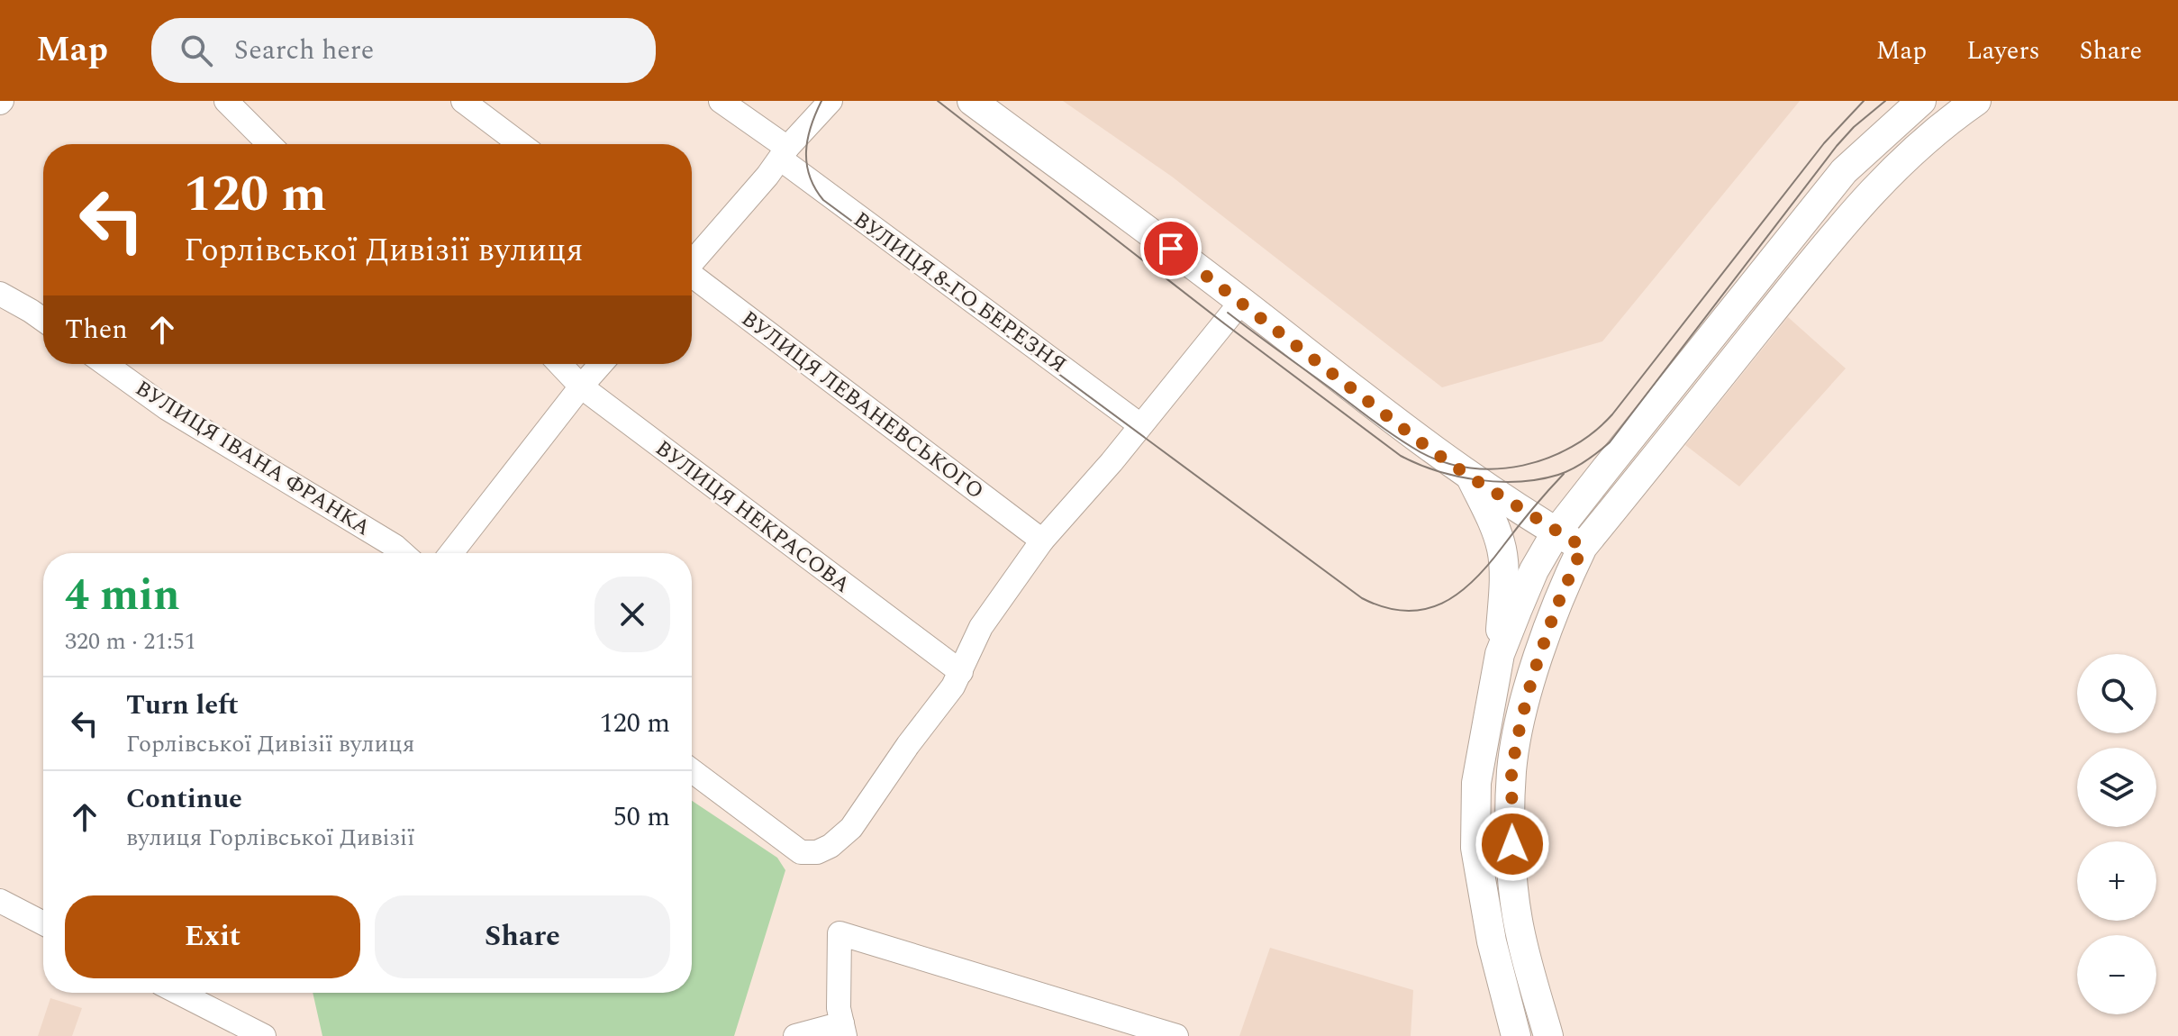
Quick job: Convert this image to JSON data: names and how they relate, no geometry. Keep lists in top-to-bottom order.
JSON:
{
  "streets": {
    "street": [
      "ВУЛИЦЯ 8-ГО БЕРЕЗНЯ",
      "ВУЛИЦЯ ЛЕВАНЕВСЬКОГО",
      "ВУЛИЦЯ ІВАНА ФРАНКА",
      "ВУЛИЦЯ НЕКРАСОВА"
    ]
  },
  "page": {
    "header": "Map",
    "search": "Search here",
    "nav": ["Map", "Layers", "Share"],
    "turn": ["120 m", "Горлівської Дивізії вулиця"],
    "then": "Then",
    "heading": ["4 min", "320 m · 21:51"],
    "map_buttons": ["+", "−"],
    "list": [
      {
        "name": "Turn left",
        "note": "Горлівської Дивізії вулиця",
        "value": "120 m"
      },
      {
        "name": "Continue",
        "note": "вулиця Горлівської Дивізії",
        "value": "50 m"
      }
    ],
    "buttons": ["Exit", "Share"]
  }
}
